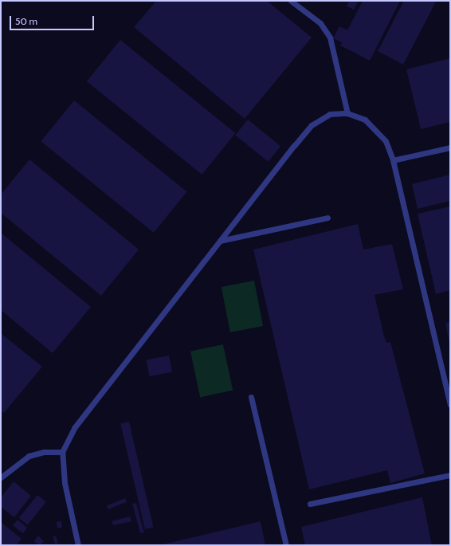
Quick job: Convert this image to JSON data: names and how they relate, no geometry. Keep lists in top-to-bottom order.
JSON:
{
  "scale_bar": "50 m"
}
